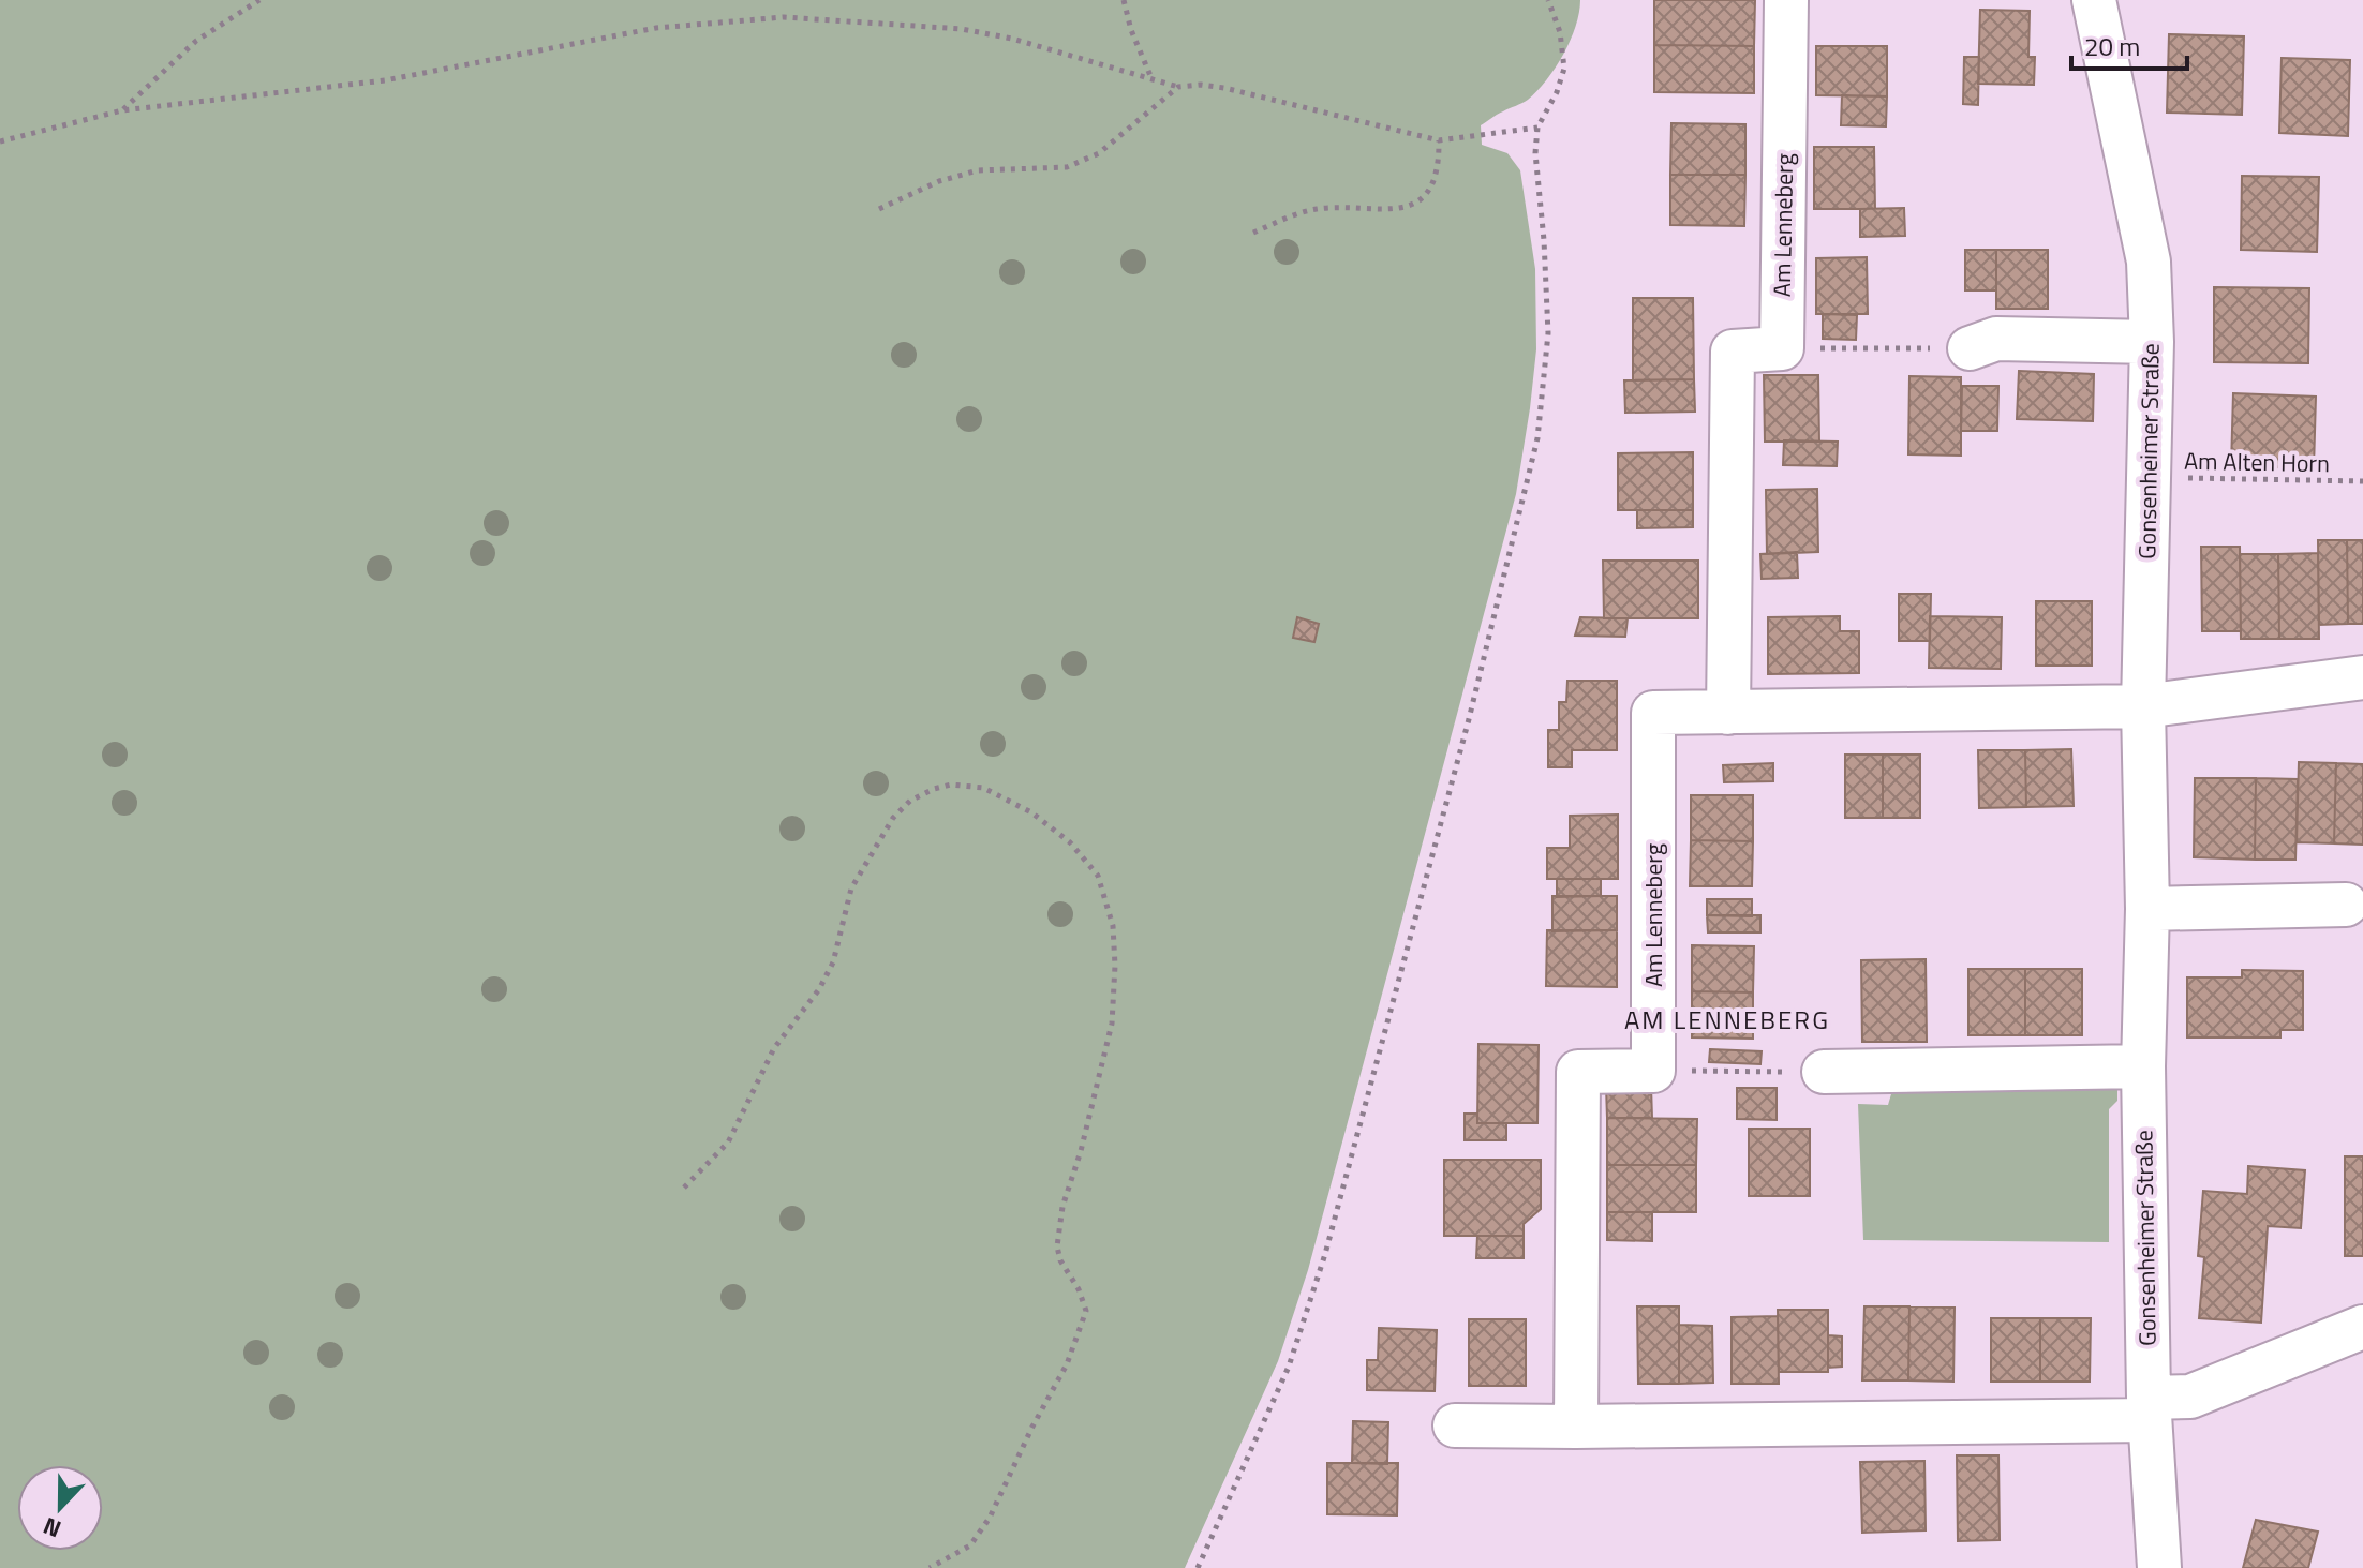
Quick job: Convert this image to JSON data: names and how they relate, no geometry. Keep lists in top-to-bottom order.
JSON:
{
  "streets": {
    "street": ["Am Lenneberg", "Gonsenheimer Straße"],
    "path": ["Am Alten Horn"]
  },
  "crossings": [
    ["Am Lenneberg", "Gonsenheimer Straße"],
    ["Gonsenheimer Straße", "Am Alten Horn"]
  ],
  "districts": ["AM LENNEBERG"],
  "scale_bar": "20 m",
  "north": "bottom"
}
